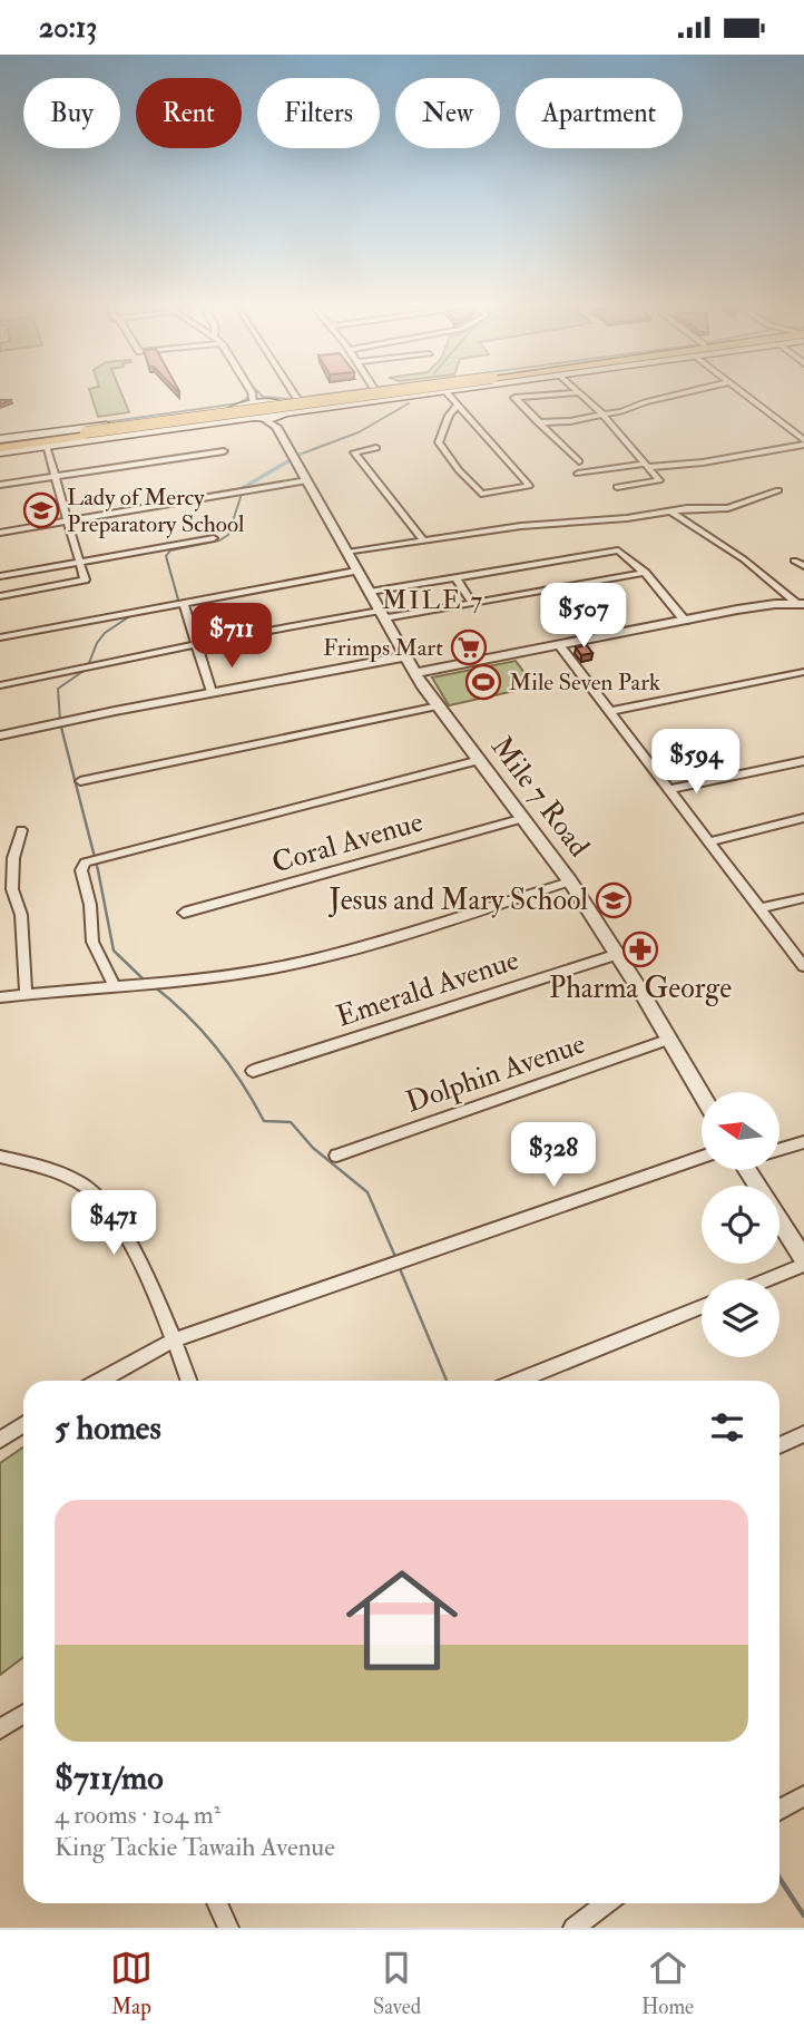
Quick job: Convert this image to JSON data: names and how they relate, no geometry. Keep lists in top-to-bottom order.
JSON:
{
  "streets": {
    "street": [
      "Mile 7 Road",
      "Coral Avenue",
      "Emerald Avenue",
      "Dolphin Avenue"
    ]
  },
  "crossings": [
    ["Mile 7 Road", "Coral Avenue"],
    ["Mile 7 Road", "Emerald Avenue"],
    ["Mile 7 Road", "Dolphin Avenue"]
  ],
  "districts": ["MILE 7"],
  "places": {
    "school or university": ["Lady of Mercy Preparatory School", "Jesus and Mary School"],
    "supermarket": ["Frimps Mart"],
    "sports": ["Mile Seven Park"],
    "pharmacy": ["Pharma George"]
  },
  "north": "left",
  "page": {
    "status": "20:13",
    "chip": [
      "Buy",
      "Rent",
      "Filters",
      "New",
      "Apartment"
    ],
    "price": [
      "$507",
      "$711",
      "$594",
      "$328",
      "$471"
    ],
    "heading": "5 homes",
    "list": [
      {
        "name": "$711/mo",
        "note": "4 rooms · 104 m² · King Tackie Tawaih Avenue"
      }
    ],
    "tabs": ["Map", "Saved", "Home"]
  }
}
